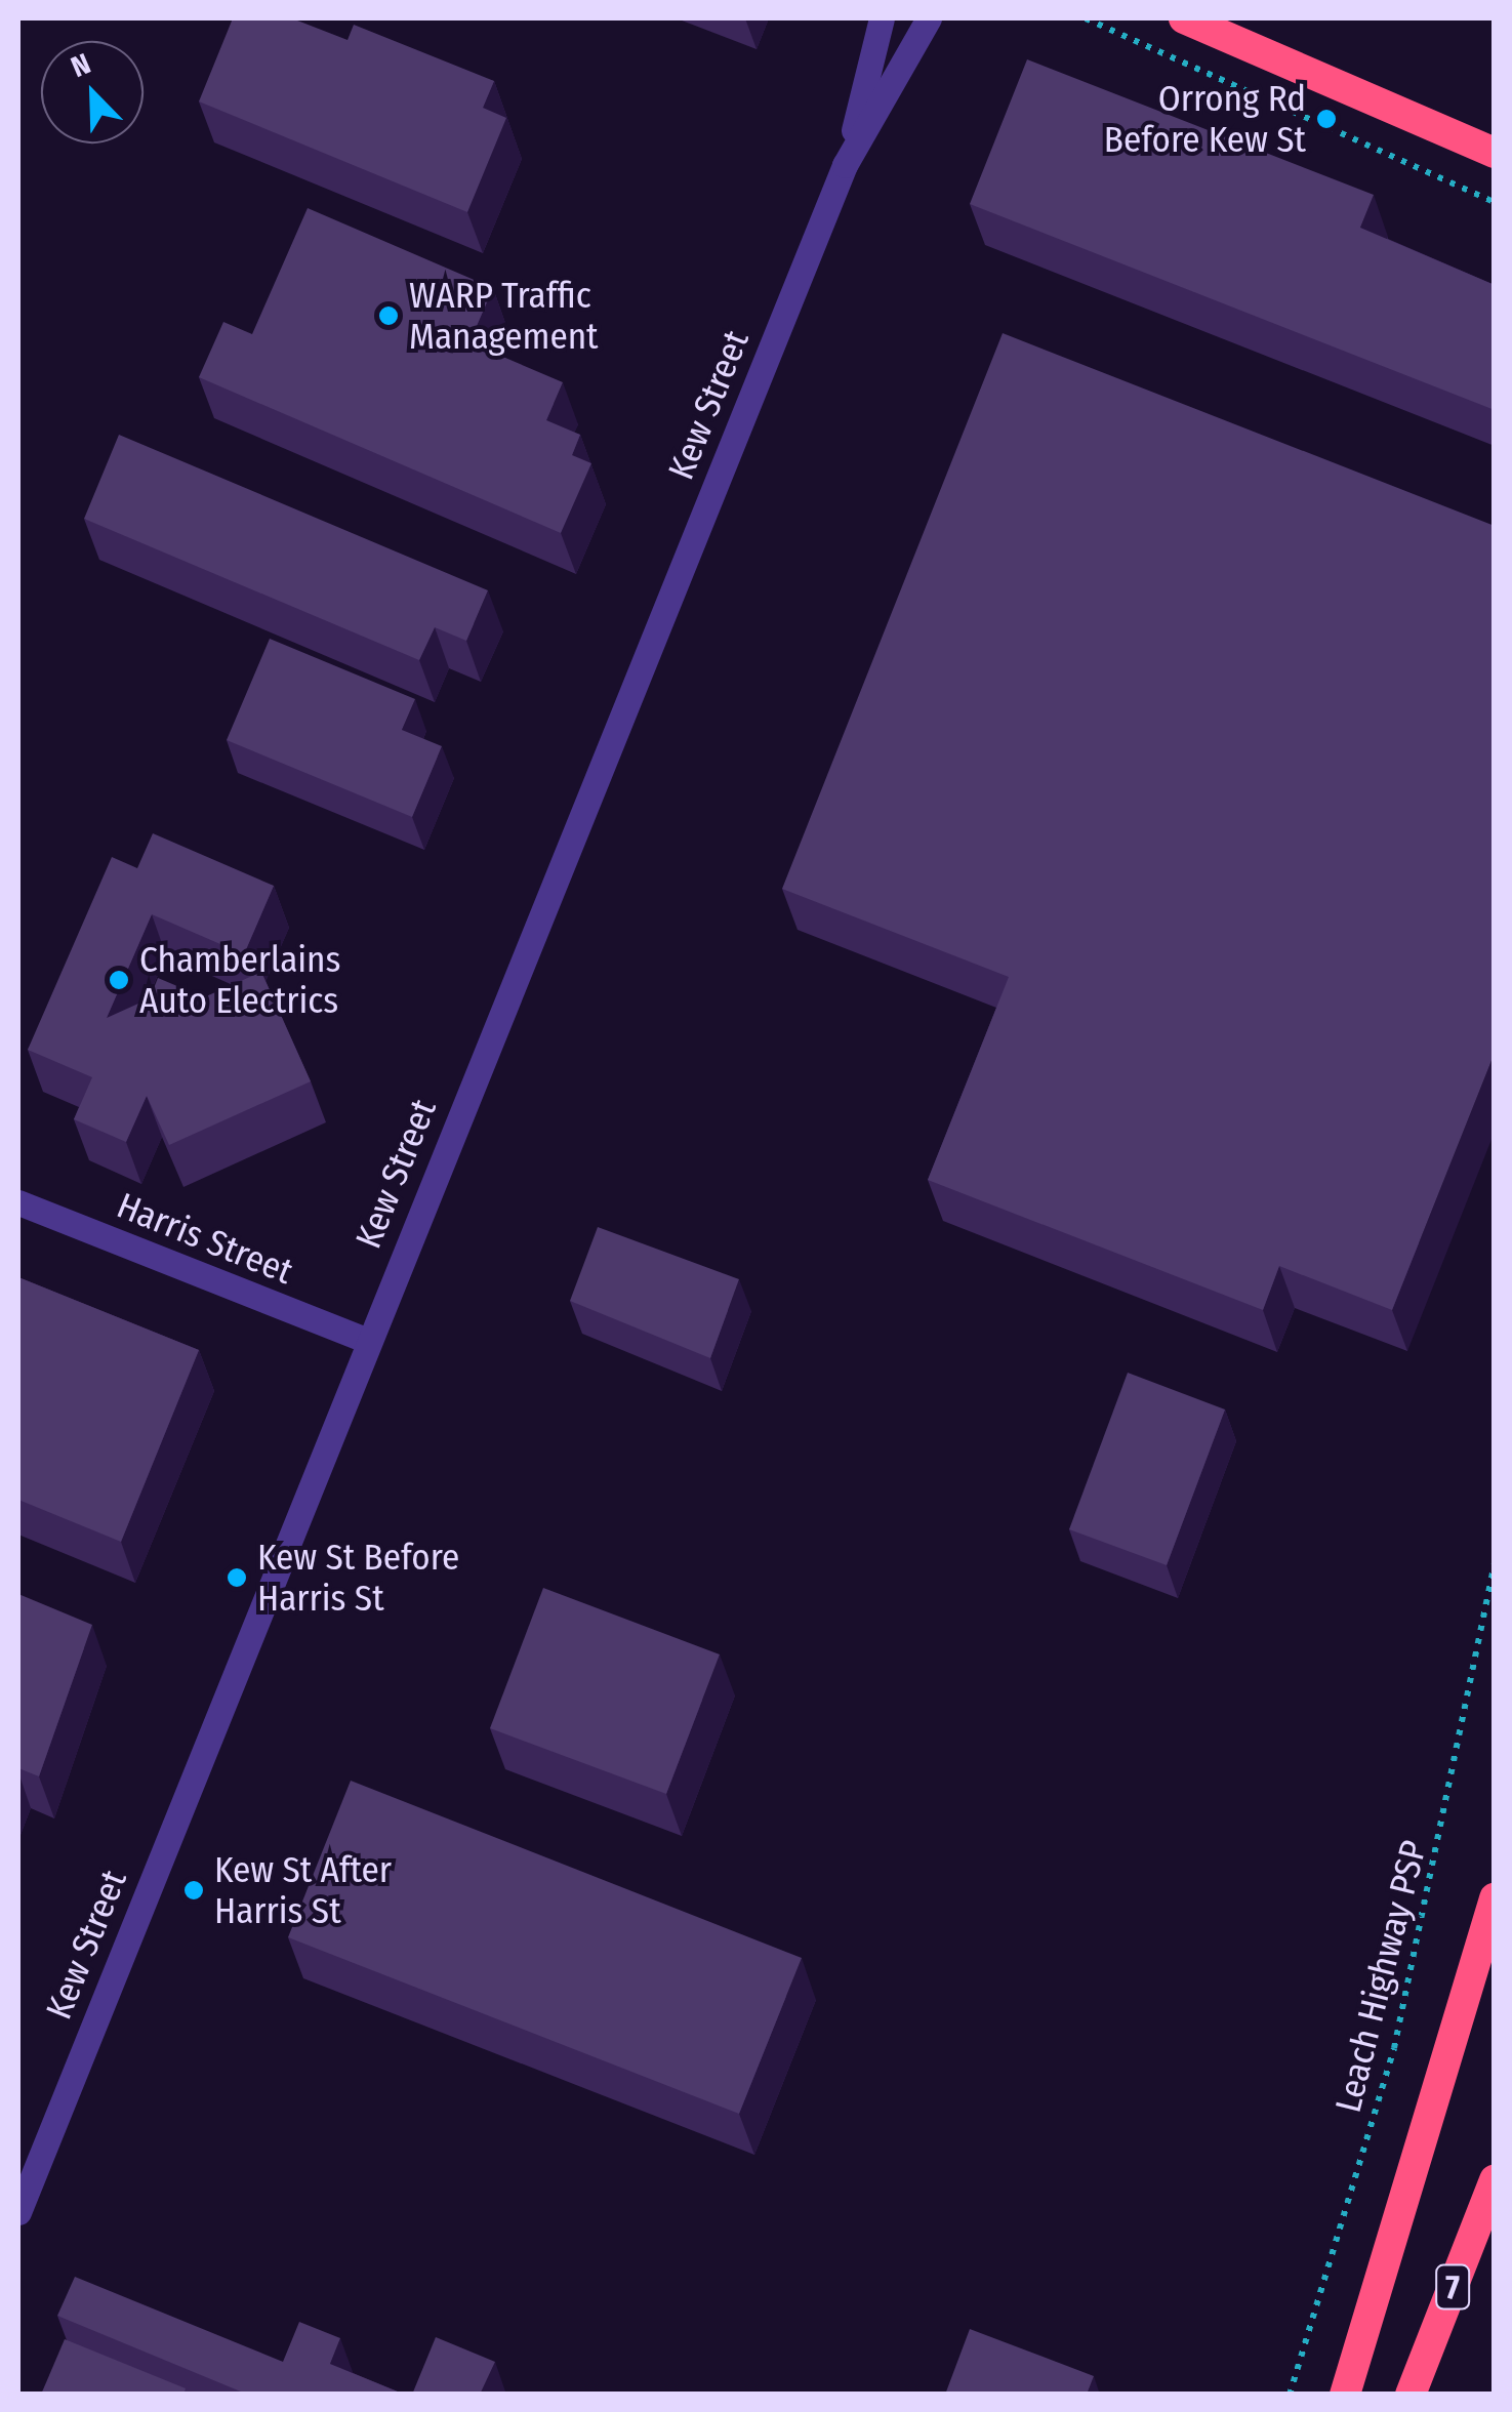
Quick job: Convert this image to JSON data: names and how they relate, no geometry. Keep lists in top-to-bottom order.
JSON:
{
  "streets": {
    "highway": ["7"],
    "street": ["Kew Street", "Harris Street"],
    "path": ["Leach Highway PSP"]
  },
  "crossings": [
    ["Kew Street", "Harris Street"]
  ],
  "places": [
    "Orrong Rd Before Kew St",
    "WARP Traffic Management",
    "Chamberlains Auto Electrics",
    "Kew St Before Harris St",
    "Kew St After Harris St"
  ],
  "north": "top left"
}
